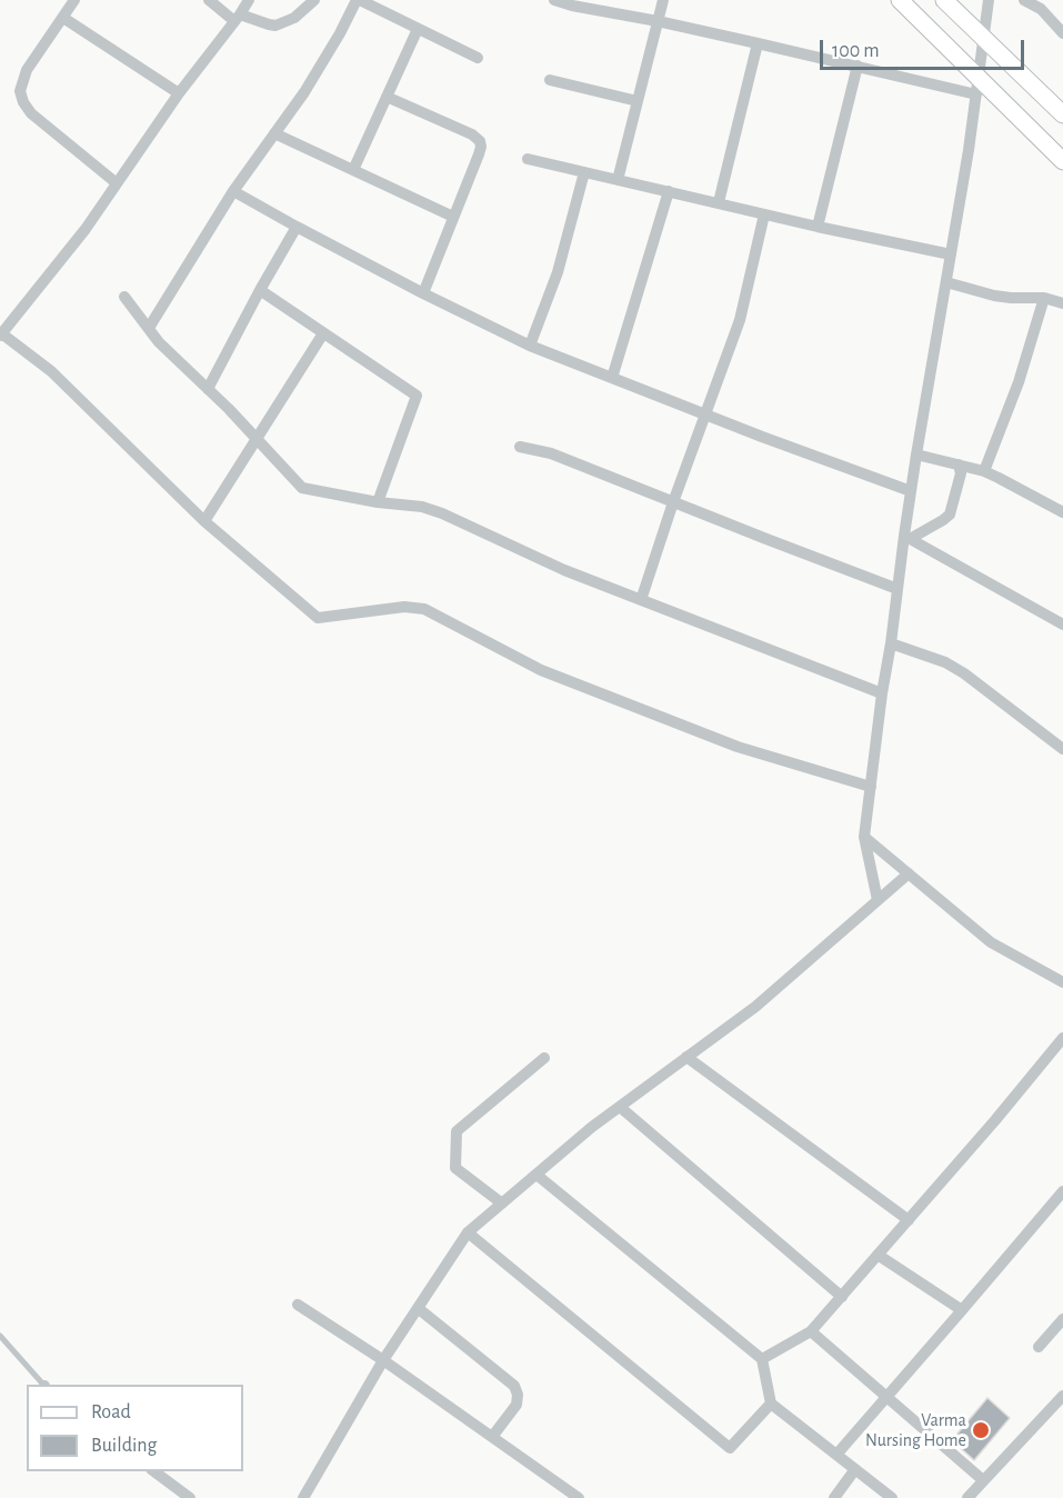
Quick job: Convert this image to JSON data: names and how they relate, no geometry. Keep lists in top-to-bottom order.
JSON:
{
  "places": ["Varma Nursing Home"],
  "legend": ["Road", "Building"],
  "scale_bar": "100 m"
}
